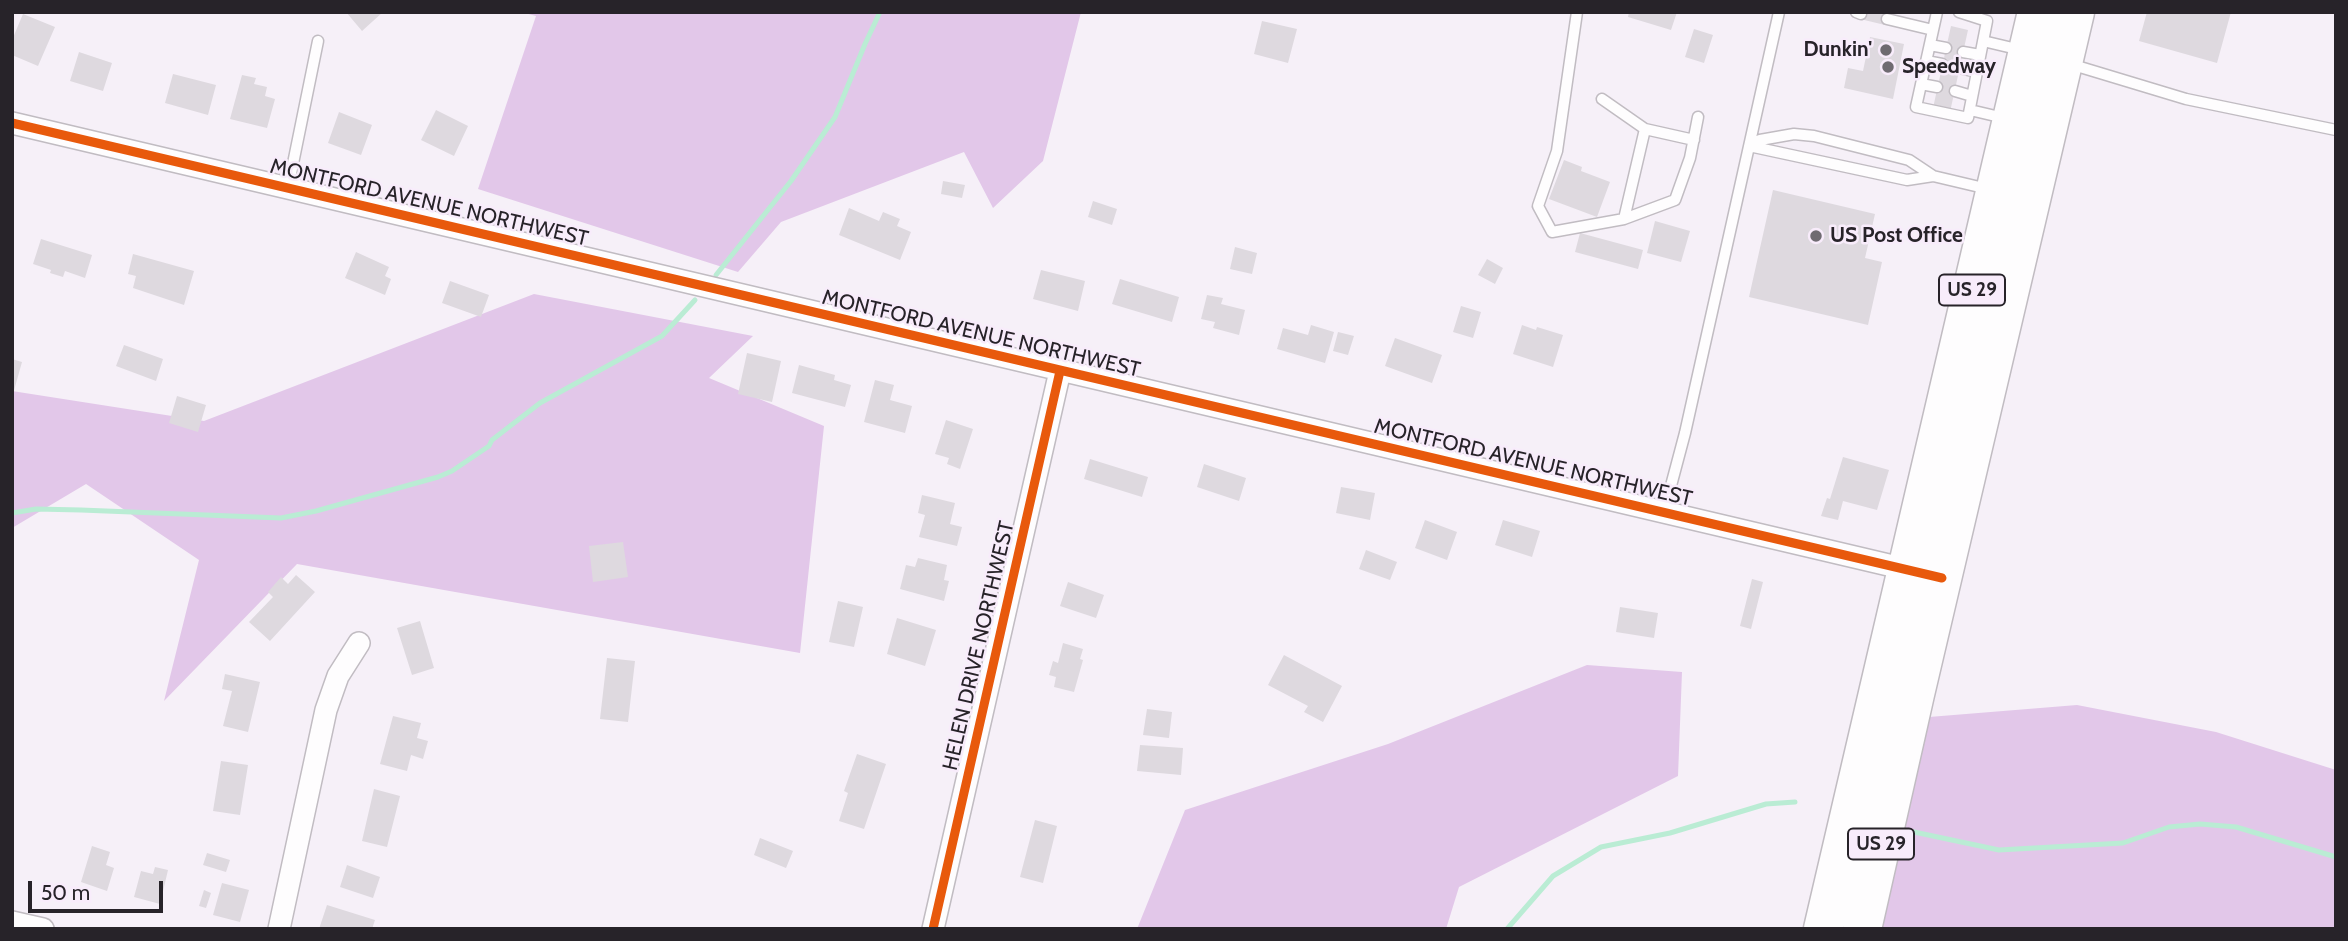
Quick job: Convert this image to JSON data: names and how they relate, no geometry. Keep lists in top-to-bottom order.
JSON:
{
  "streets": {
    "highway": ["US 29"],
    "street": ["MONTFORD AVENUE NORTHWEST", "HELEN DRIVE NORTHWEST"]
  },
  "crossings": [
    ["MONTFORD AVENUE NORTHWEST", "US 29"],
    ["MONTFORD AVENUE NORTHWEST", "HELEN DRIVE NORTHWEST"]
  ],
  "places": ["Dunkin'", "Speedway", "US Post Office"],
  "scale_bar": "50 m"
}
